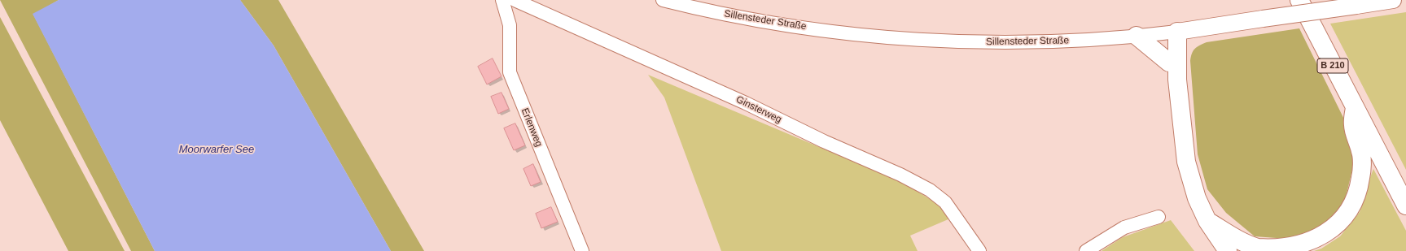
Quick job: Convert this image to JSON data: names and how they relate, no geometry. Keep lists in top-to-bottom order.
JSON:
{
  "streets": {
    "highway": ["B 210"],
    "main road": ["Sillensteder Straße"],
    "street": ["Ginsterweg", "Erlenweg"]
  },
  "water": ["Moorwarfer See"]
}
